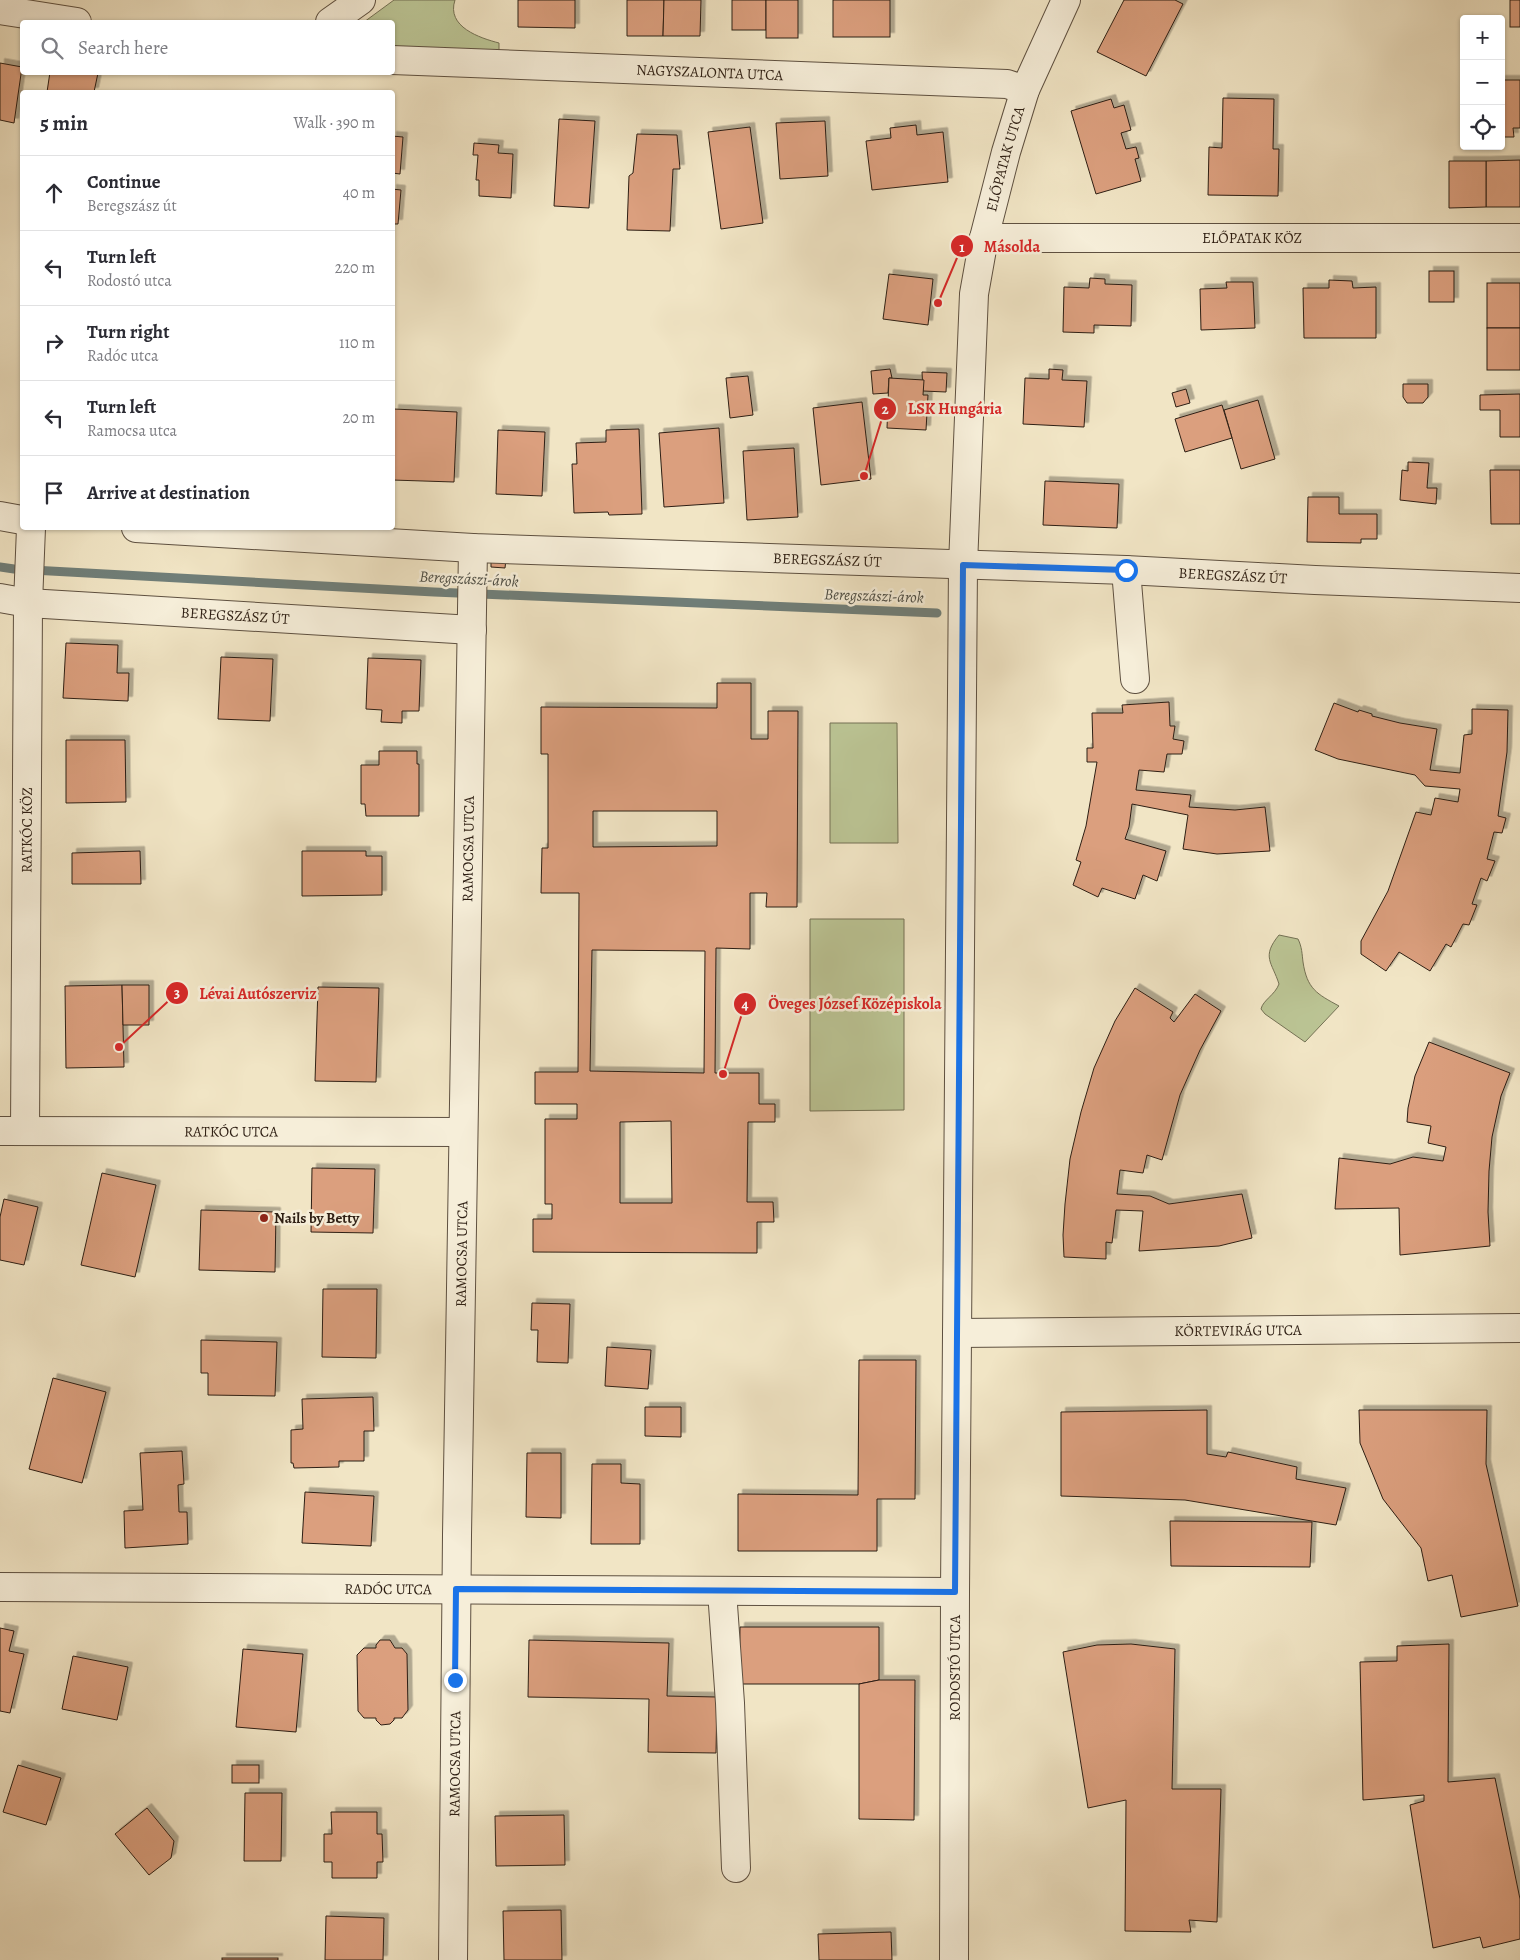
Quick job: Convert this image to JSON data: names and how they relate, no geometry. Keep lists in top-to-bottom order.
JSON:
{
  "streets": {
    "street": [
      "NAGYSZALONTA UTCA",
      "ELŐPATAK UTCA",
      "ELŐPATAK KÖZ",
      "BEREGSZÁSZ ÚT",
      "RATKÓC KÖZ",
      "RAMOCSA UTCA",
      "RATKÓC UTCA",
      "KÖRTEVIRÁG UTCA",
      "RADÓC UTCA",
      "RODOSTÓ UTCA"
    ]
  },
  "crossings": [
    ["NAGYSZALONTA UTCA", "ELŐPATAK UTCA"],
    ["ELŐPATAK UTCA", "ELŐPATAK KÖZ"],
    ["ELŐPATAK UTCA", "BEREGSZÁSZ ÚT"],
    ["ELŐPATAK UTCA", "RODOSTÓ UTCA"],
    ["BEREGSZÁSZ ÚT", "RATKÓC KÖZ"],
    ["BEREGSZÁSZ ÚT", "RAMOCSA UTCA"],
    ["BEREGSZÁSZ ÚT", "RODOSTÓ UTCA"],
    ["RATKÓC KÖZ", "RATKÓC UTCA"],
    ["RAMOCSA UTCA", "RATKÓC UTCA"],
    ["RAMOCSA UTCA", "RADÓC UTCA"],
    ["KÖRTEVIRÁG UTCA", "RODOSTÓ UTCA"],
    ["RADÓC UTCA", "RODOSTÓ UTCA"]
  ],
  "water": ["Beregszászi-árok"],
  "places": [
    "Másolda",
    "LSK Hungária",
    "Lévai Autószerviz",
    "Öveges József Középiskola",
    "Nails by Betty"
  ],
  "page": {
    "map_buttons": ["+", "−"],
    "search": "Search here",
    "heading": ["5 min", "Walk · 390 m"],
    "list": [
      ["Continue", "Beregszász út", "40 m"],
      ["Turn left", "Rodostó utca", "220 m"],
      ["Turn right", "Radóc utca", "110 m"],
      ["Turn left", "Ramocsa utca", "20 m"],
      "Arrive at destination"
    ]
  }
}
